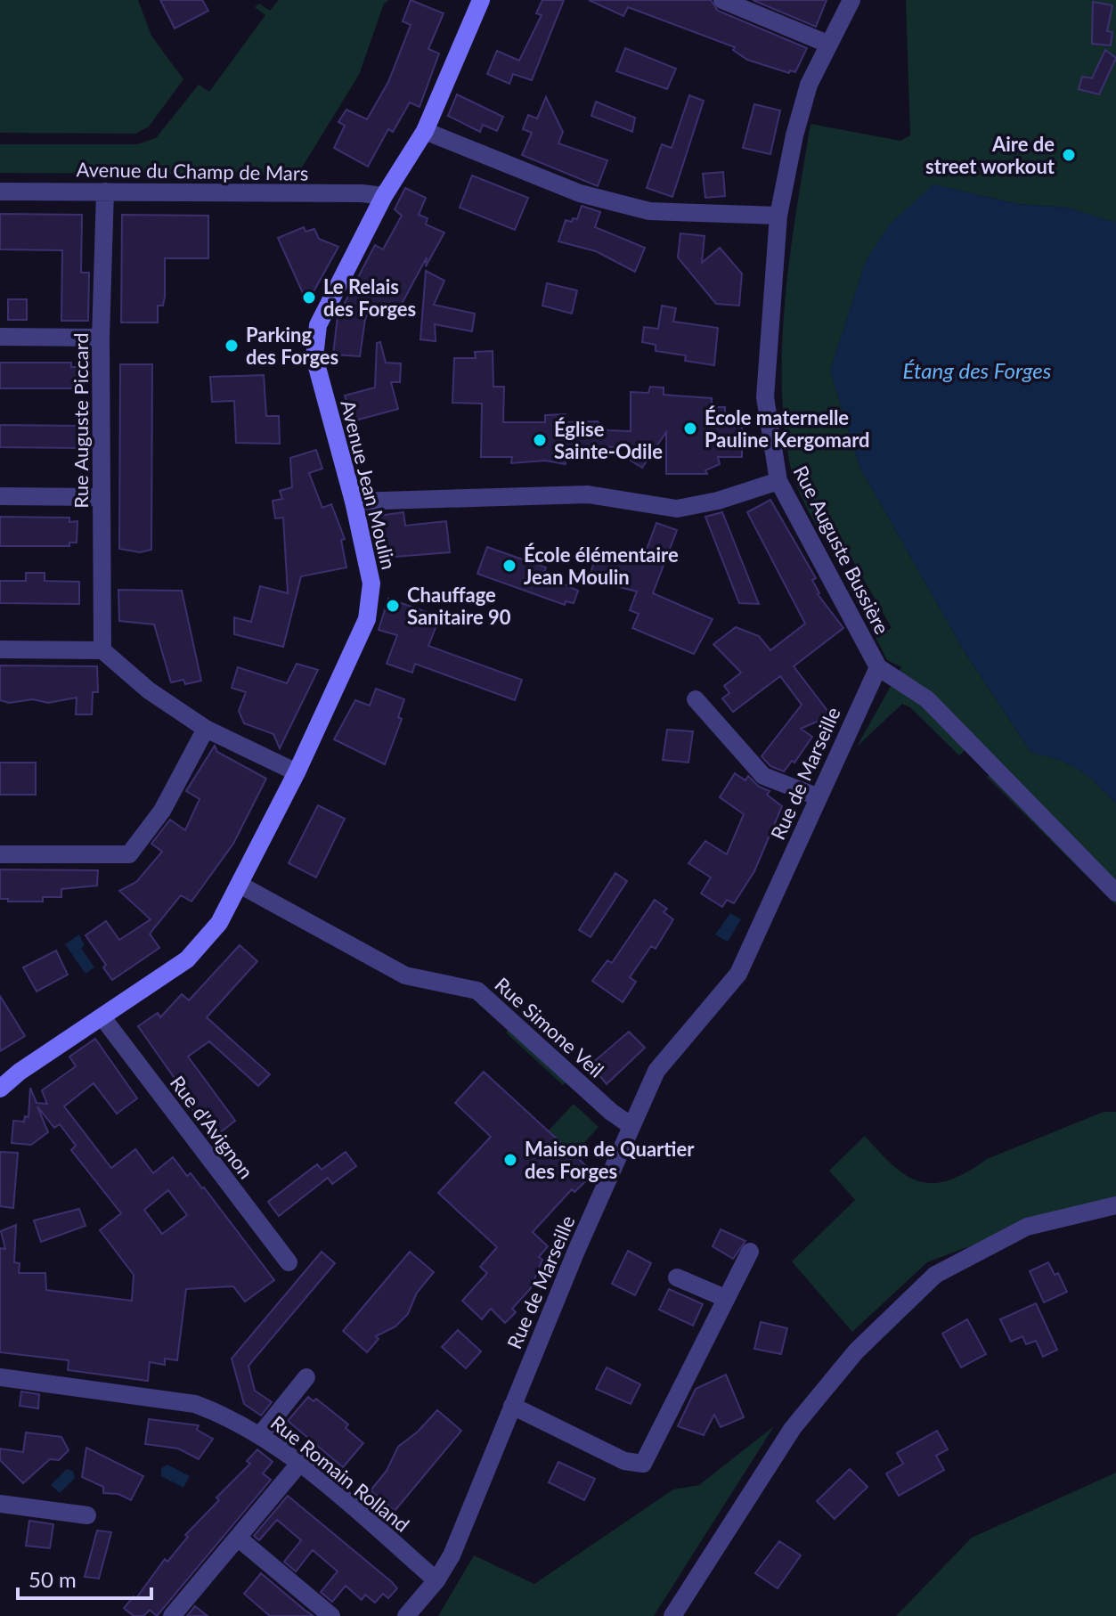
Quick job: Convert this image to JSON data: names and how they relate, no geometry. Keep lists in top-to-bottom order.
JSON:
{
  "streets": {
    "main road": ["Avenue Jean Moulin"],
    "street": [
      "Avenue du Champ de Mars",
      "Rue Auguste Piccard",
      "Rue Auguste Bussière",
      "Rue de Marseille",
      "Rue Simone Veil",
      "Rue d'Avignon",
      "Rue Romain Rolland"
    ]
  },
  "crossings": [
    ["Avenue du Champ de Mars", "Rue Auguste Piccard"],
    ["Avenue du Champ de Mars", "Avenue Jean Moulin"],
    ["Avenue Jean Moulin", "Rue Simone Veil"],
    ["Avenue Jean Moulin", "Rue d'Avignon"],
    ["Rue Auguste Bussière", "Rue de Marseille"],
    ["Rue de Marseille", "Rue Simone Veil"],
    ["Rue de Marseille", "Rue Romain Rolland"]
  ],
  "water": ["Étang des Forges"],
  "places": [
    "Aire de street workout",
    "Le Relais des Forges",
    "Parking des Forges",
    "École maternelle Pauline Kergomard",
    "Église Sainte-Odile",
    "École élémentaire Jean Moulin",
    "Chauffage Sanitaire 90",
    "Maison de Quartier des Forges"
  ],
  "scale_bar": "50 m"
}
